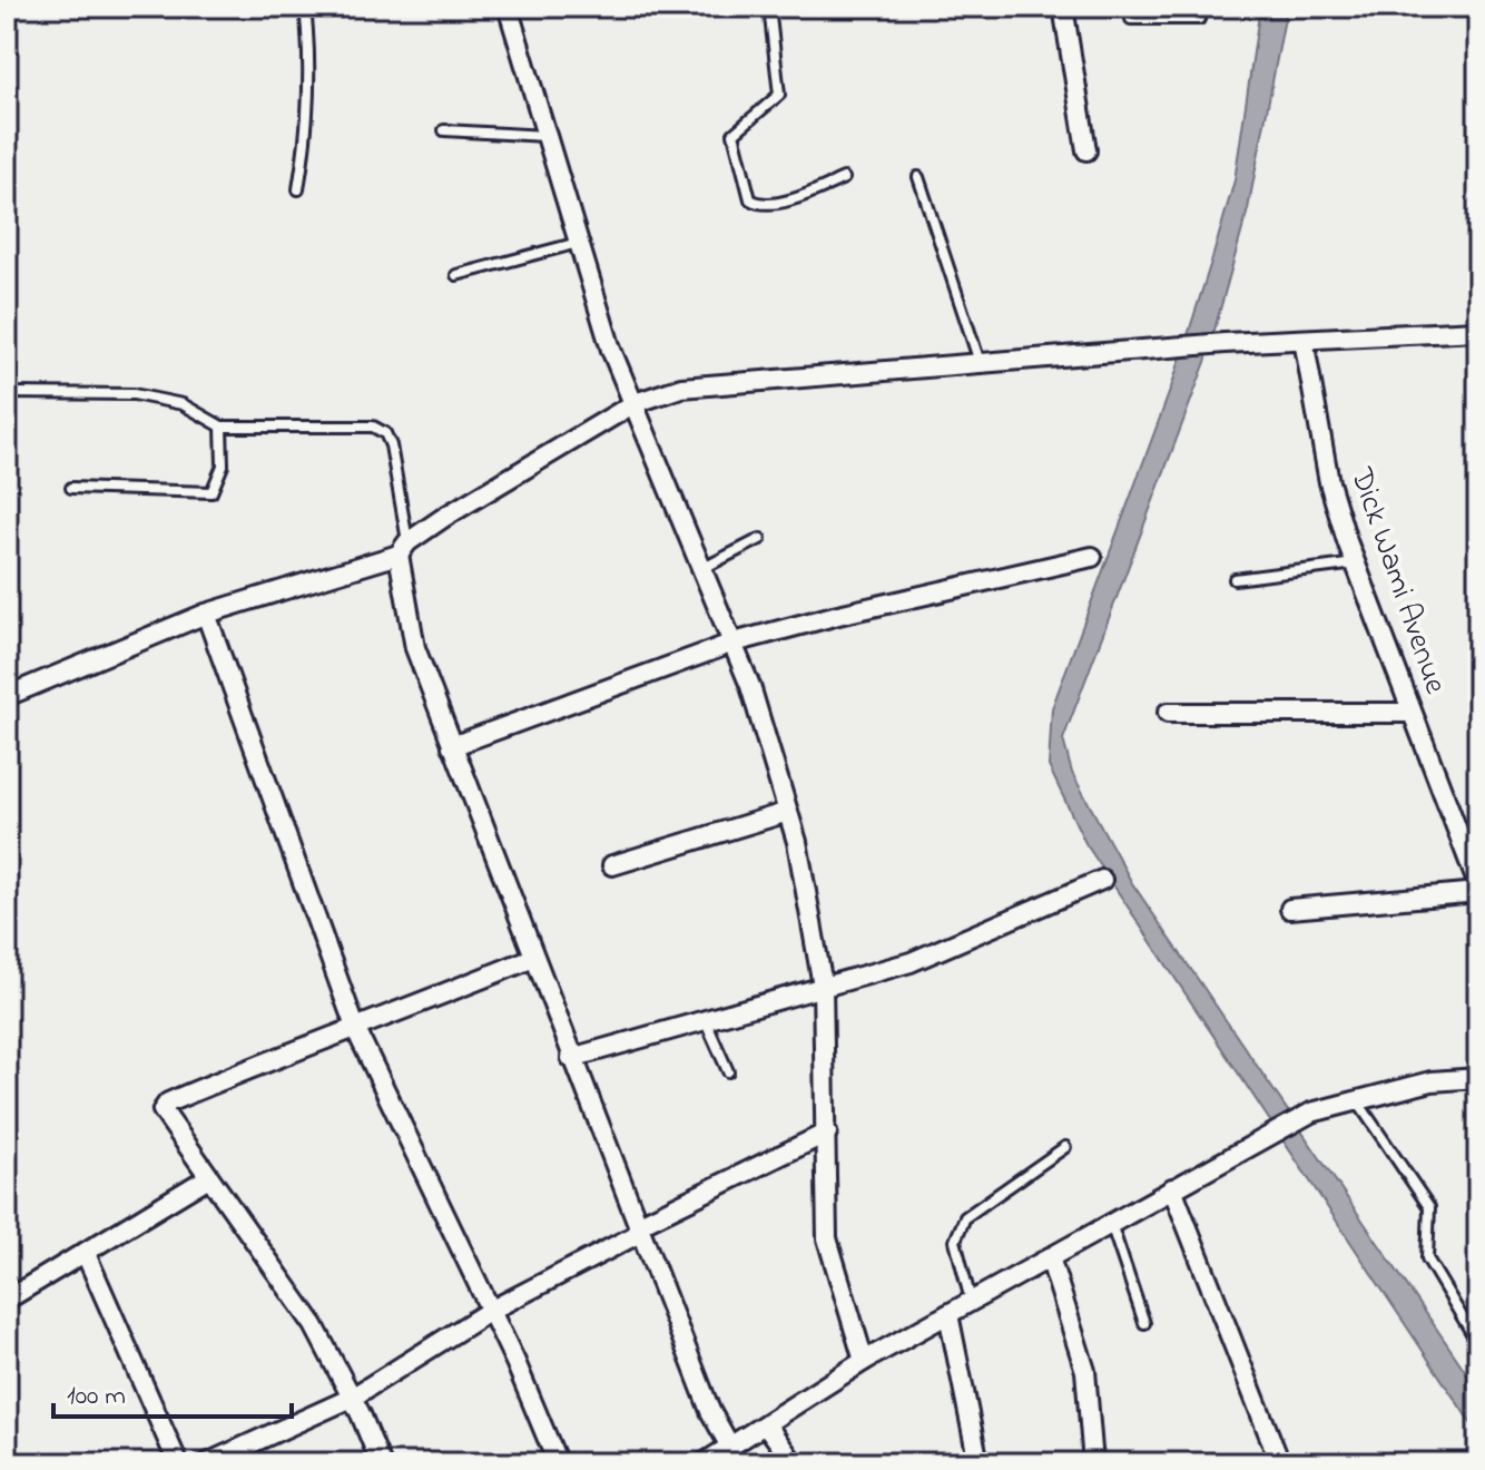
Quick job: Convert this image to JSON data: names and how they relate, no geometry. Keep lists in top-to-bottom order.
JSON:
{
  "streets": {
    "street": ["Dick Wami Avenue"]
  },
  "scale_bar": "100 m"
}
